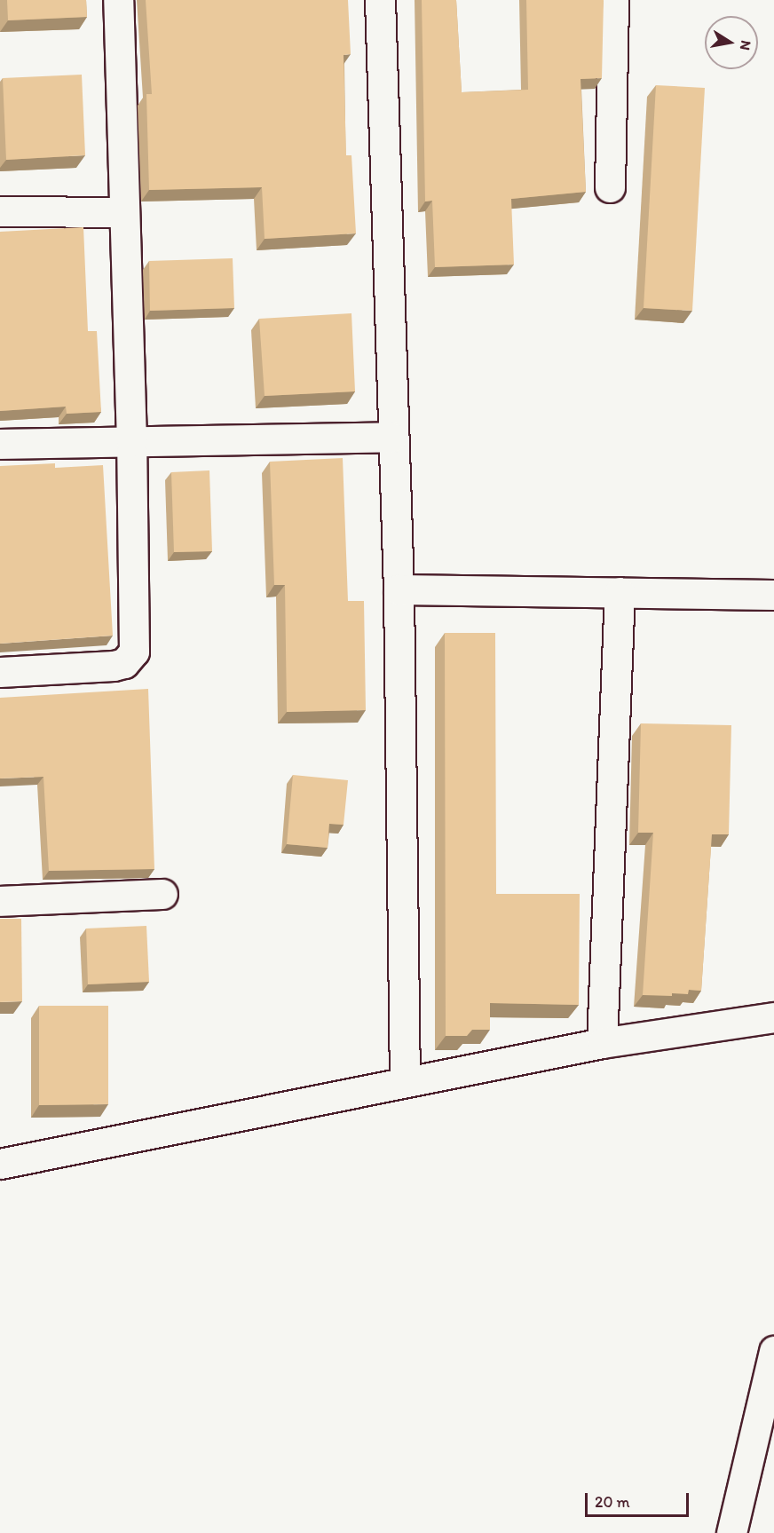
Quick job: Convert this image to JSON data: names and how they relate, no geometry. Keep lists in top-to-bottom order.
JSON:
{
  "scale_bar": "20 m",
  "north": "right"
}
